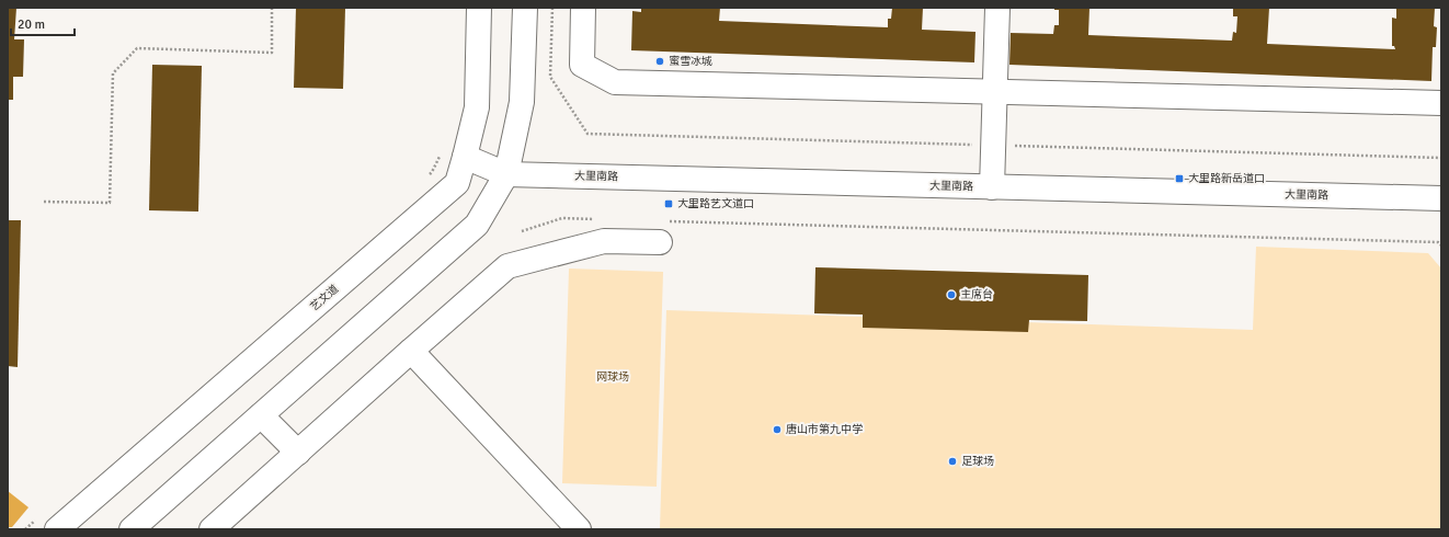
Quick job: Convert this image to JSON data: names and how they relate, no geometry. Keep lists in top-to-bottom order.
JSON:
{
  "streets": {
    "main road": ["大里南路", "艺文道"]
  },
  "crossings": [
    ["大里南路", "艺文道"]
  ],
  "parks": ["网球场"],
  "places": {
    "other": [
      "蜜雪冰城",
      "主席台",
      "唐山市第九中学",
      "足球场"
    ],
    "transit": ["大里路新岳道口", "大里路艺文道口"]
  },
  "scale_bar": "20 m"
}
